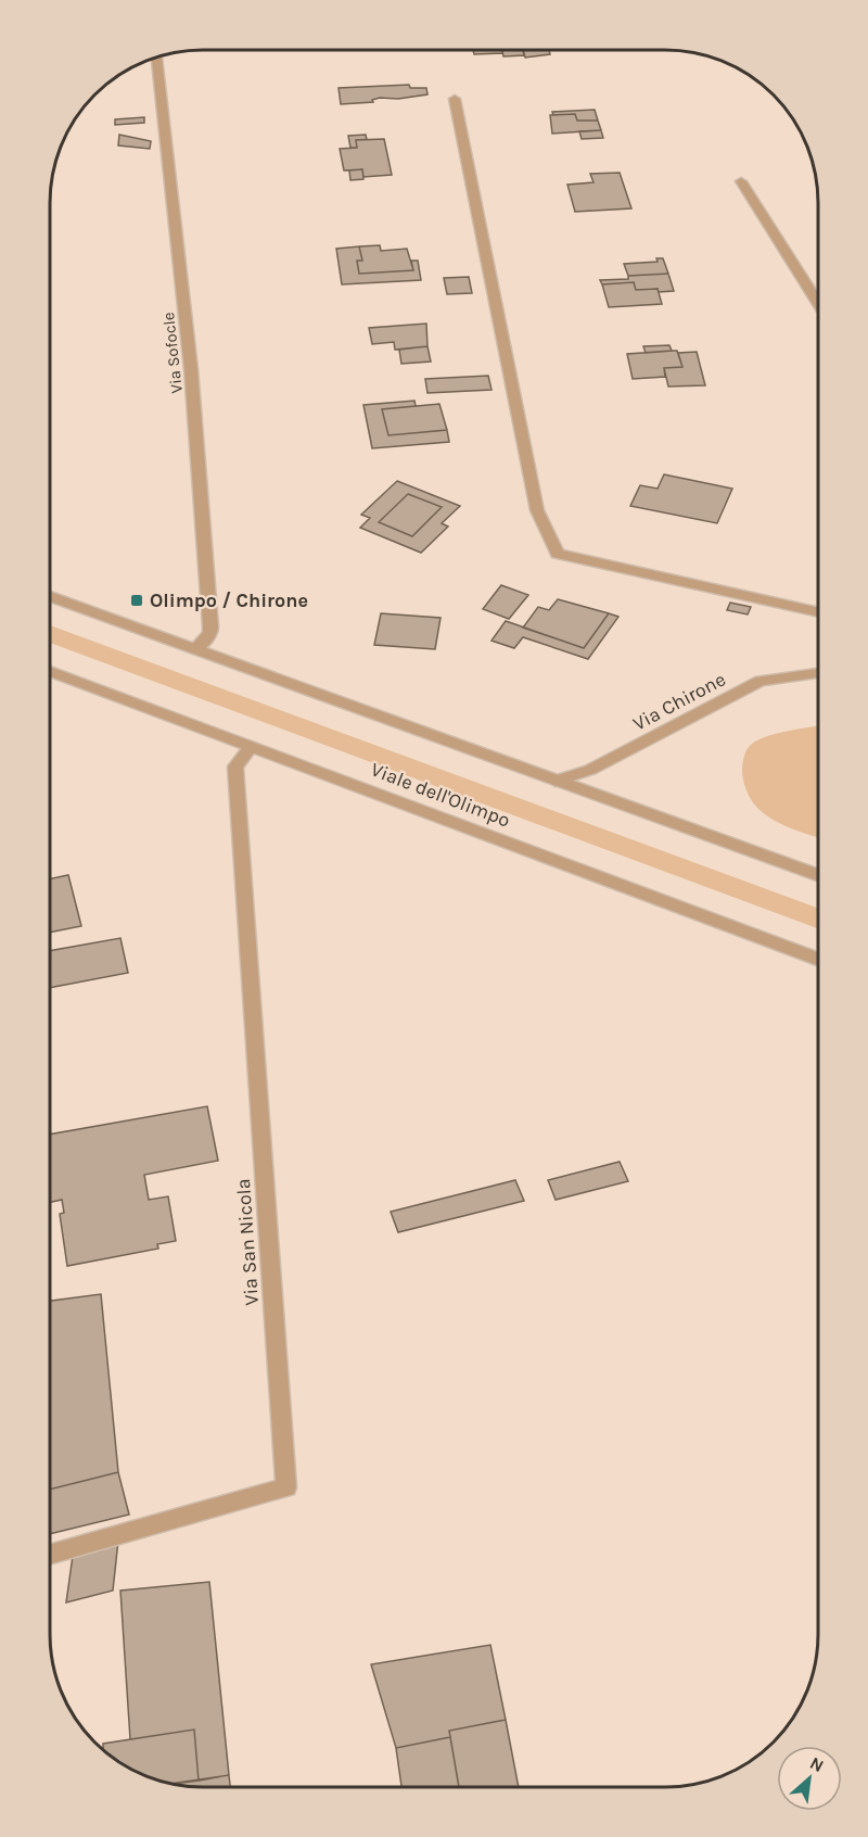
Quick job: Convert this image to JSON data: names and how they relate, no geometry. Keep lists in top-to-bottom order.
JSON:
{
  "streets": {
    "street": [
      "Via Sofocle",
      "Via Chirone",
      "Viale dell'Olimpo",
      "Via San Nicola"
    ]
  },
  "crossings": [
    ["Viale dell'Olimpo", "Via San Nicola"]
  ],
  "places": {
    "transit": ["Olimpo / Chirone"]
  },
  "north": "top right"
}
